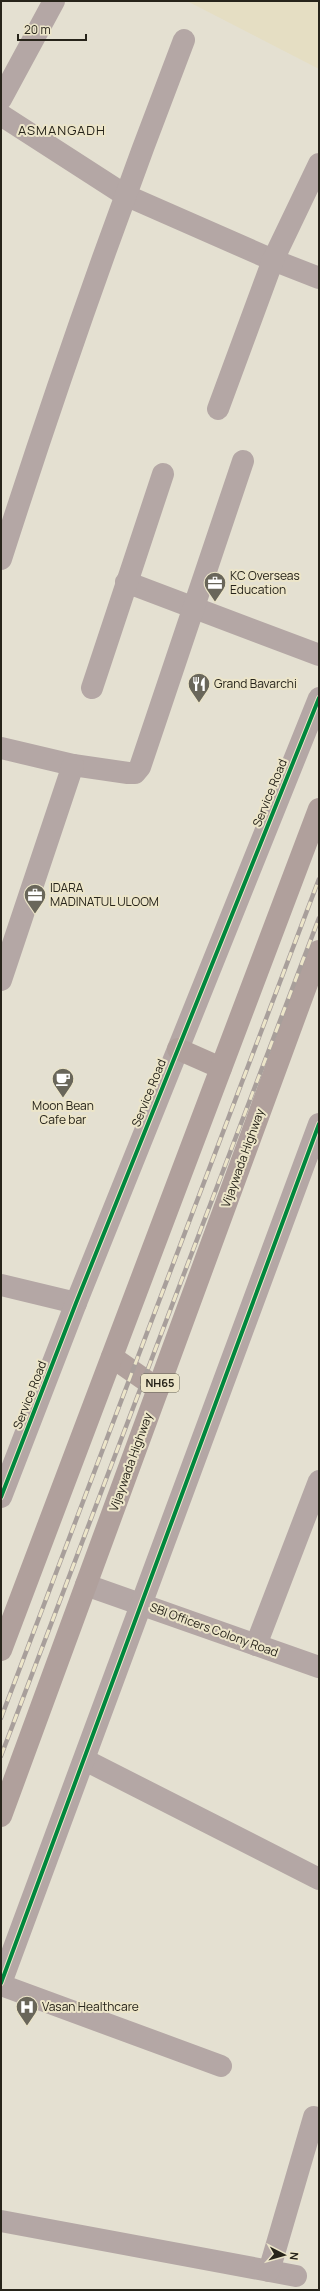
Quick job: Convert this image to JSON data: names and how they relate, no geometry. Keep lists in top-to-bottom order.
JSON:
{
  "streets": {
    "highway": ["Vijaywada Highway", "NH65"],
    "street": ["Service Road", "SBI Officers Colony Road"]
  },
  "crossings": [
    ["Vijaywada Highway", "SBI Officers Colony Road"]
  ],
  "districts": ["ASMANGADH"],
  "places": {
    "office": ["KC Overseas Education", "IDARA MADINATUL ULOOM"],
    "restaurant": ["Grand Bavarchi"],
    "cafe": ["Moon Bean Cafe bar"],
    "hospital": ["Vasan Healthcare"]
  },
  "scale_bar": "20 m",
  "north": "right"
}
